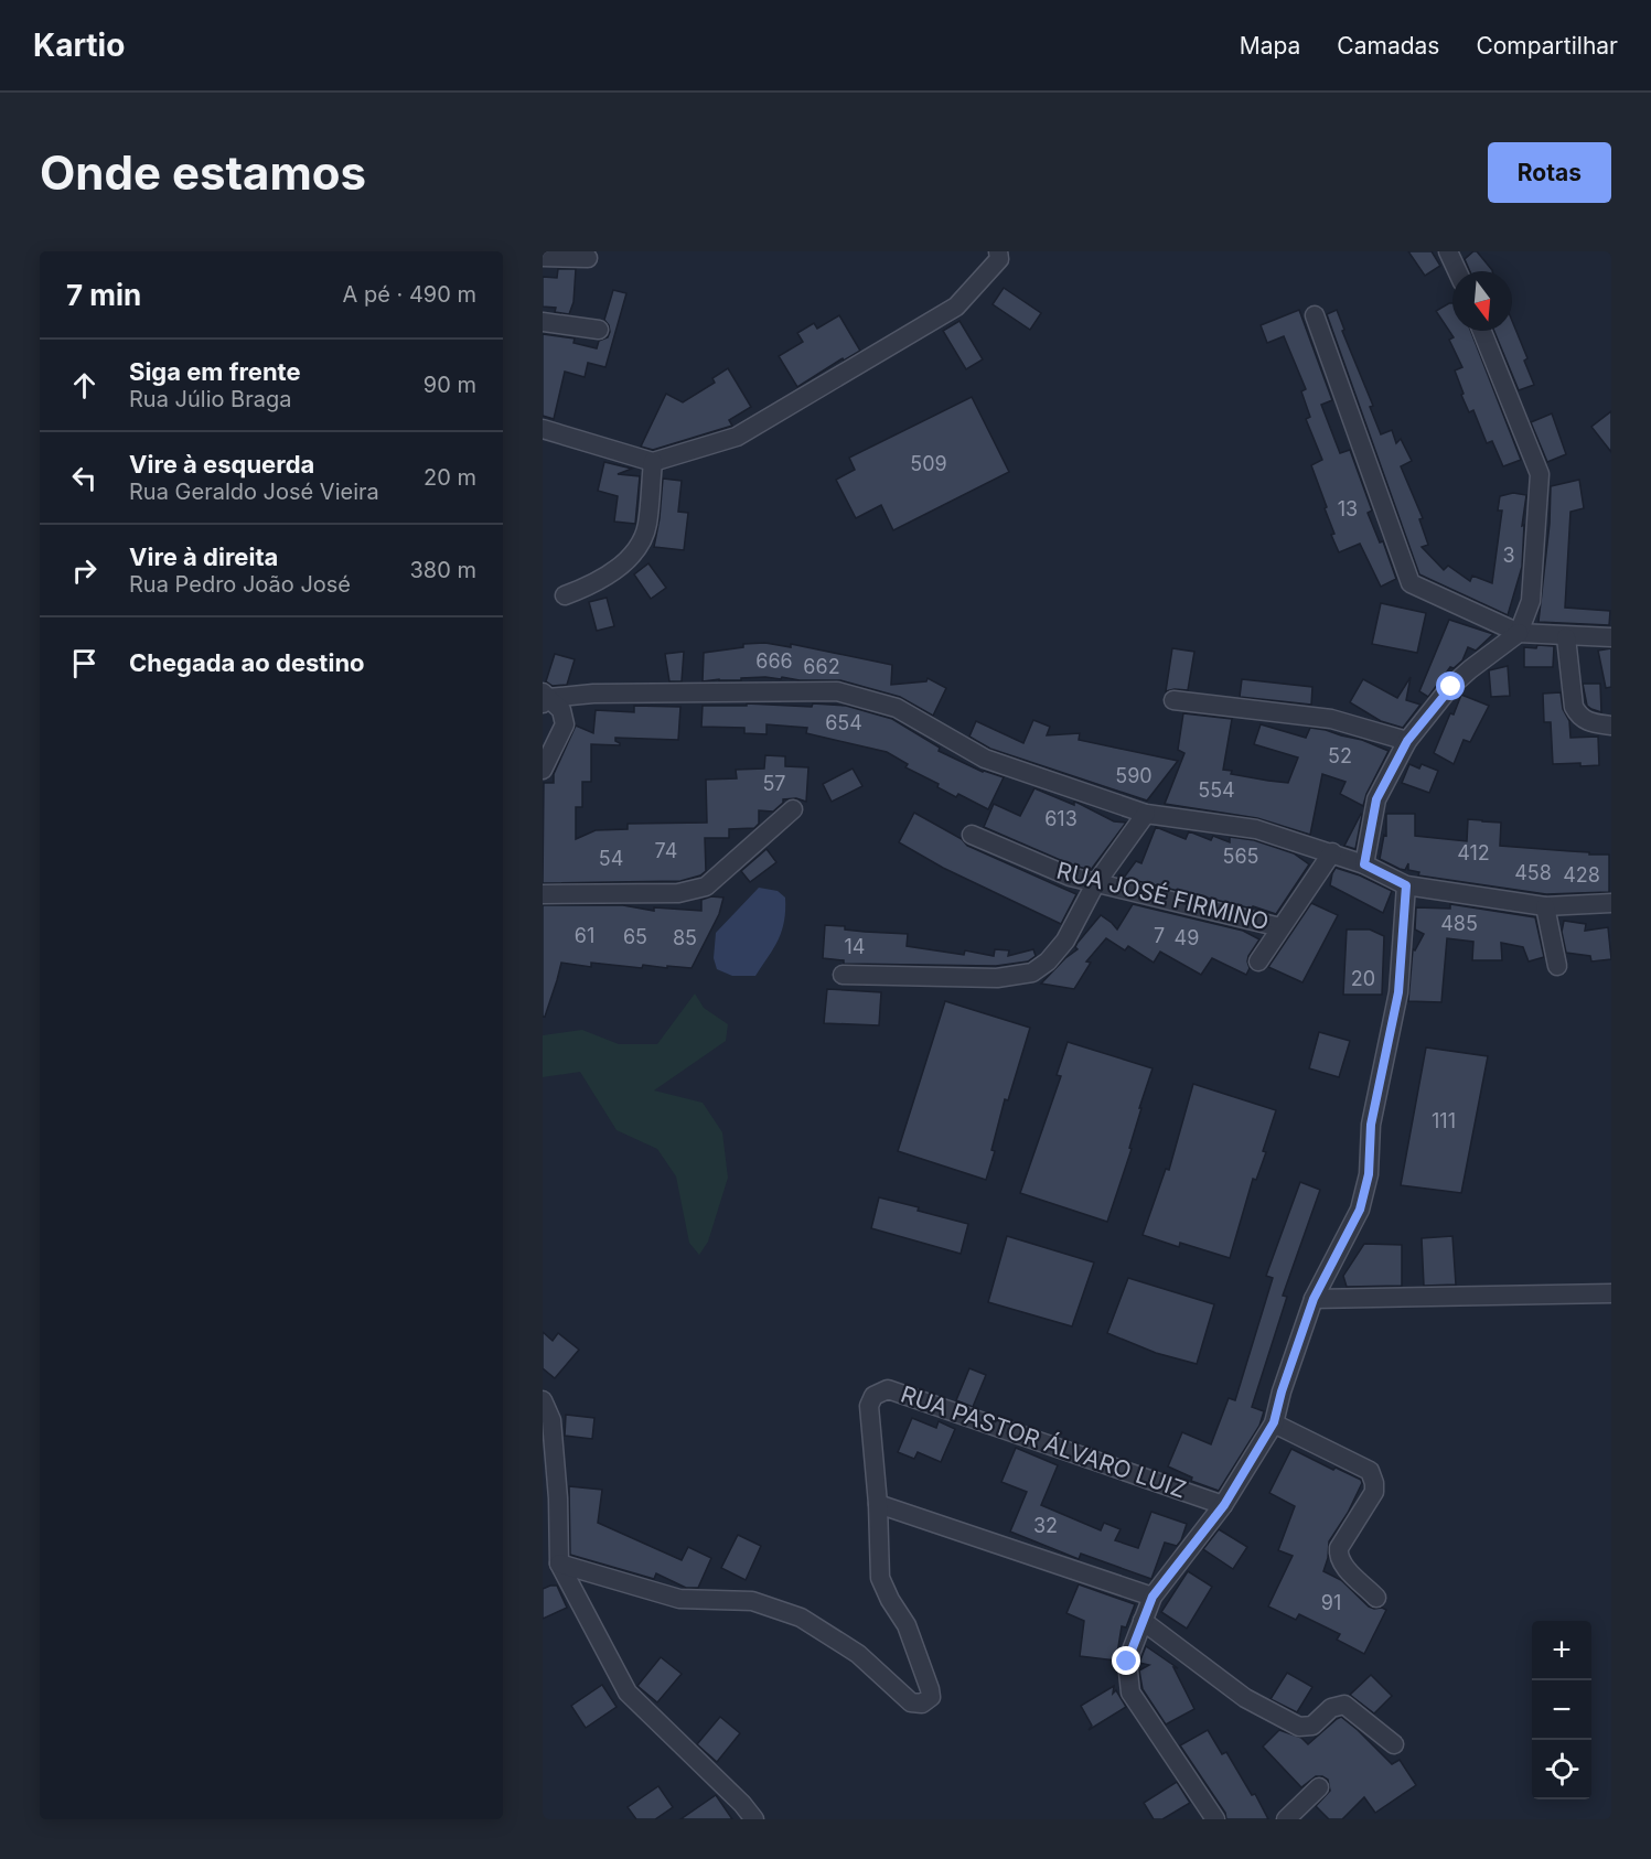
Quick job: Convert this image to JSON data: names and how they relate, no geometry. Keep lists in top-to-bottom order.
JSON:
{
  "streets": {
    "street": ["RUA JOSÉ FIRMINO", "RUA PASTOR ÁLVARO LUIZ"]
  },
  "house_numbers": [
    "509",
    "13",
    "3",
    "666",
    "662",
    "654",
    "52",
    "590",
    "57",
    "554",
    "613",
    "74",
    "412",
    "565",
    "54",
    "458",
    "428",
    "485",
    "61",
    "7",
    "65",
    "85",
    "49",
    "14",
    "20",
    "111",
    "32",
    "91"
  ],
  "north": "bottom",
  "page": {
    "header": "Kartio",
    "nav": ["Mapa", "Camadas", "Compartilhar"],
    "buttons": "Rotas",
    "title": "Onde estamos",
    "heading": ["7 min", "A pé · 490 m"],
    "list": [
      ["Siga em frente", "Rua Júlio Braga", "90 m"],
      ["Vire à esquerda", "Rua Geraldo José Vieira", "20 m"],
      ["Vire à direita", "Rua Pedro João José", "380 m"],
      "Chegada ao destino"
    ],
    "map_buttons": ["+", "−"]
  }
}
